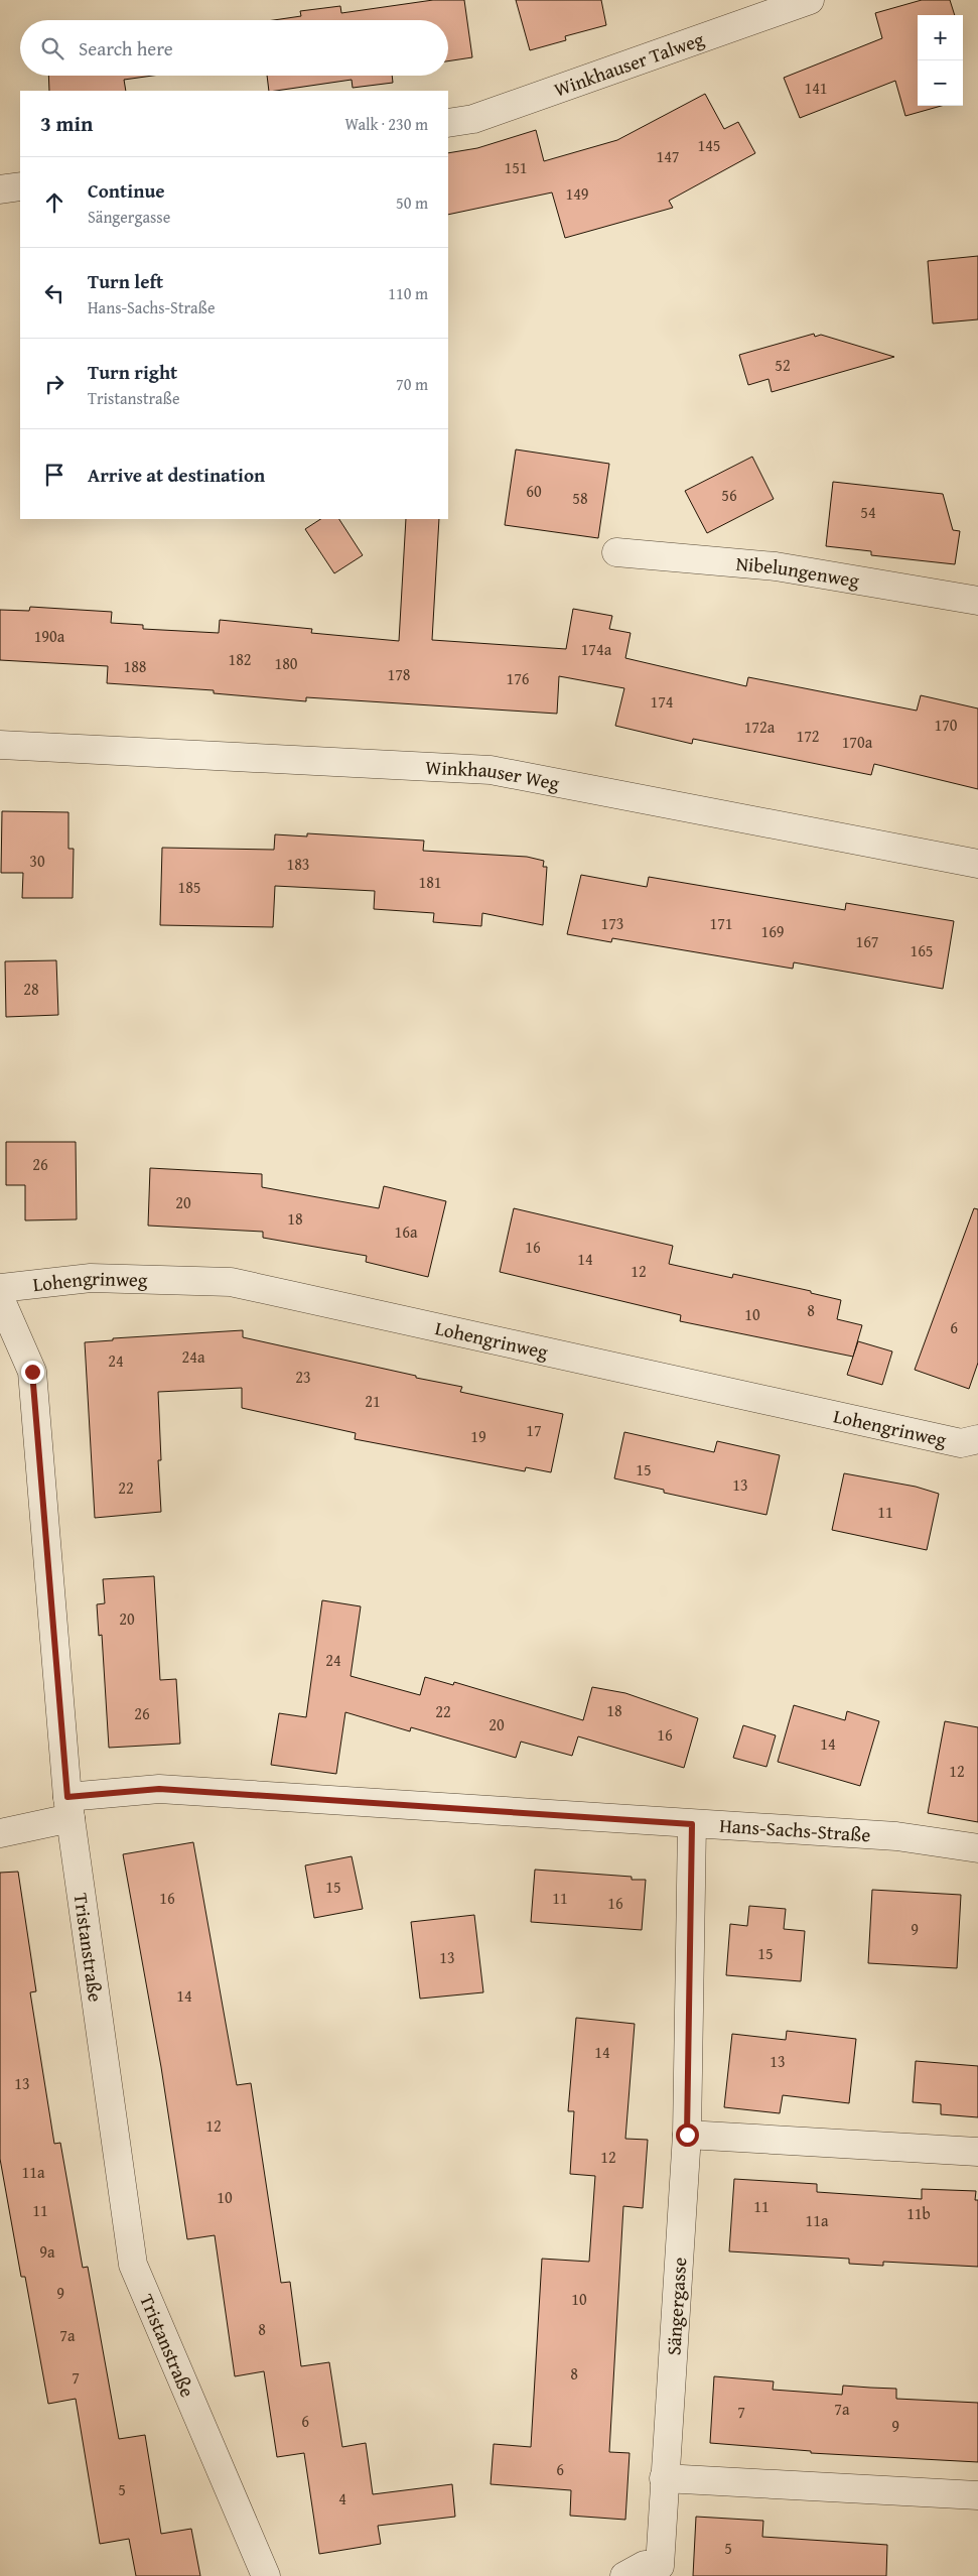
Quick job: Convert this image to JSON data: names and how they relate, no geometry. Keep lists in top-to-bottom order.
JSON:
{
  "streets": {
    "street": [
      "Winkhauser Talweg",
      "Nibelungenweg",
      "Winkhauser Weg",
      "Lohengrinweg",
      "Hans-Sachs-Straße",
      "Tristanstraße",
      "Sängergasse"
    ]
  },
  "crossings": [
    ["Hans-Sachs-Straße", "Tristanstraße"],
    ["Hans-Sachs-Straße", "Sängergasse"]
  ],
  "house_numbers": [
    "141",
    "145",
    "147",
    "151",
    "149",
    "52",
    "60",
    "56",
    "58",
    "54",
    "190a",
    "174a",
    "182",
    "180",
    "188",
    "178",
    "176",
    "174",
    "170",
    "172a",
    "172",
    "170a",
    "30",
    "183",
    "181",
    "185",
    "173",
    "171",
    "169",
    "167",
    "165",
    "28",
    "26",
    "20",
    "18",
    "16a",
    "16",
    "14",
    "12",
    "8",
    "10",
    "6",
    "24a",
    "24",
    "23",
    "21",
    "17",
    "19",
    "15",
    "13",
    "22",
    "11",
    "20",
    "24",
    "18",
    "22",
    "26",
    "20",
    "16",
    "14",
    "12",
    "15",
    "16",
    "11",
    "16",
    "9",
    "15",
    "13",
    "14",
    "14",
    "13",
    "13",
    "12",
    "12",
    "11a",
    "10",
    "11",
    "11",
    "11b",
    "11a",
    "9a",
    "9",
    "10",
    "8",
    "7a",
    "8",
    "7",
    "7a",
    "7",
    "6",
    "9",
    "6",
    "5",
    "4",
    "5"
  ],
  "page": {
    "map_buttons": ["+", "−"],
    "search": "Search here",
    "heading": ["3 min", "Walk · 230 m"],
    "list": [
      ["Continue", "Sängergasse", "50 m"],
      ["Turn left", "Hans-Sachs-Straße", "110 m"],
      ["Turn right", "Tristanstraße", "70 m"],
      "Arrive at destination"
    ]
  }
}
